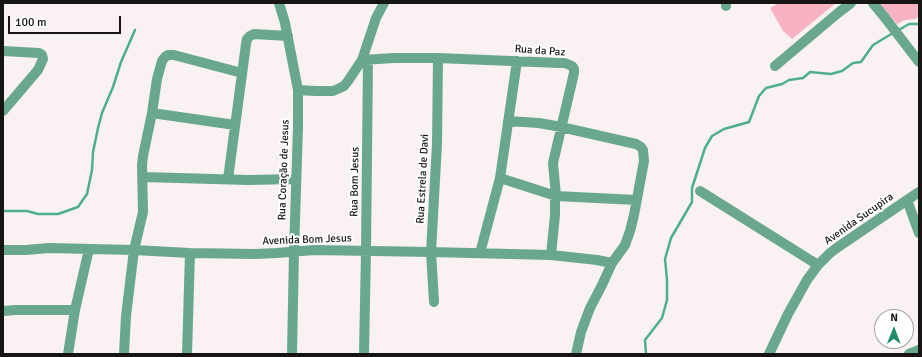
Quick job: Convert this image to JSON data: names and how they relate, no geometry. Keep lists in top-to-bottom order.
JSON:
{
  "streets": {
    "street": [
      "Rua da Paz",
      "Rua Coração de Jesus",
      "Rua Estrela de Davi",
      "Rua Bom Jesus",
      "Avenida Sucupira",
      "Avenida Bom Jesus"
    ]
  },
  "crossings": [
    ["Rua da Paz", "Rua Estrela de Davi"],
    ["Rua da Paz", "Rua Bom Jesus"],
    ["Rua da Paz", "Avenida Bom Jesus"],
    ["Rua Coração de Jesus", "Avenida Bom Jesus"],
    ["Rua Estrela de Davi", "Avenida Bom Jesus"],
    ["Rua Bom Jesus", "Avenida Bom Jesus"]
  ],
  "scale_bar": "100 m",
  "north": "top"
}
